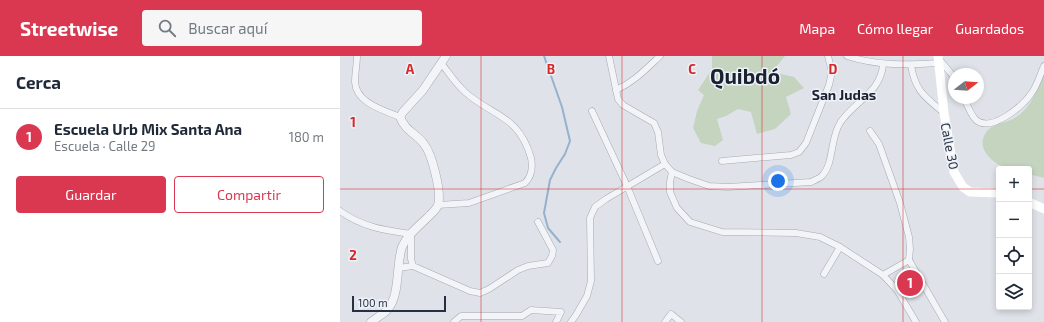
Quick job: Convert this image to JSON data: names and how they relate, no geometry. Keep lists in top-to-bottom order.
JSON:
{
  "streets": {
    "main road": ["Calle 30"]
  },
  "districts": ["Quibdó", "San Judas"],
  "scale_bar": "100 m",
  "north": "right",
  "page": {
    "header": "Streetwise",
    "search": "Buscar aquí",
    "nav": ["Mapa", "Cómo llegar", "Guardados"],
    "heading": "Cerca",
    "list": [
      {
        "mark": "1",
        "name": "Escuela Urb Mix Santa Ana",
        "note": "Escuela · Calle 29",
        "value": "180 m"
      }
    ],
    "buttons": ["Guardar", "Compartir"],
    "map_buttons": ["+", "−"],
    "pins": "1",
    "scale": "100 m"
  },
  "grid": {
    "columns": [
      "A",
      "B",
      "C",
      "D"
    ],
    "rows": ["1", "2"]
  }
}
